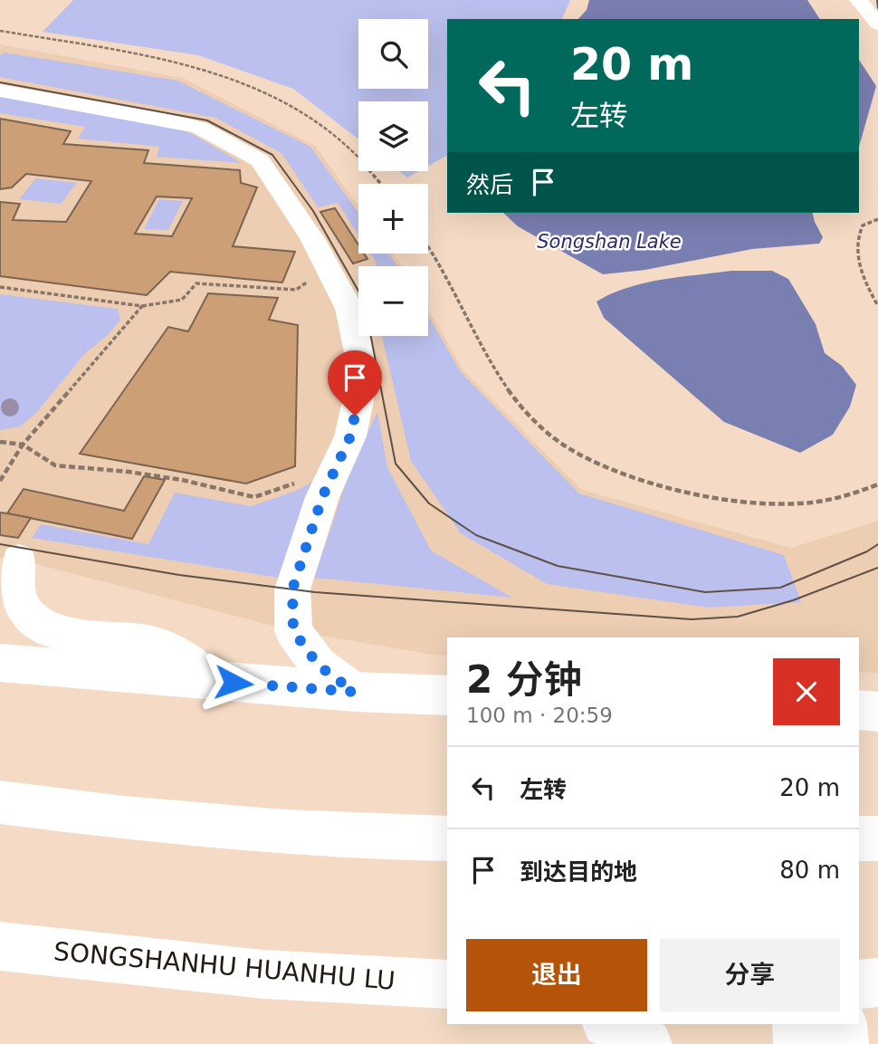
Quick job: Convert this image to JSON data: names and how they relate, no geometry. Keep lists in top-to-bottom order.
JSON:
{
  "streets": {
    "street": ["SONGSHANHU HUANHU LU"]
  },
  "water": ["Songshan Lake"],
  "page": {
    "map_buttons": ["+", "−"],
    "turn": ["20 m", "左转"],
    "then": "然后",
    "heading": ["2 分钟", "100 m · 20:59"],
    "list": [
      {
        "name": "左转",
        "value": "20 m"
      },
      {
        "name": "到达目的地",
        "value": "80 m"
      }
    ],
    "buttons": ["退出", "分享"]
  }
}
